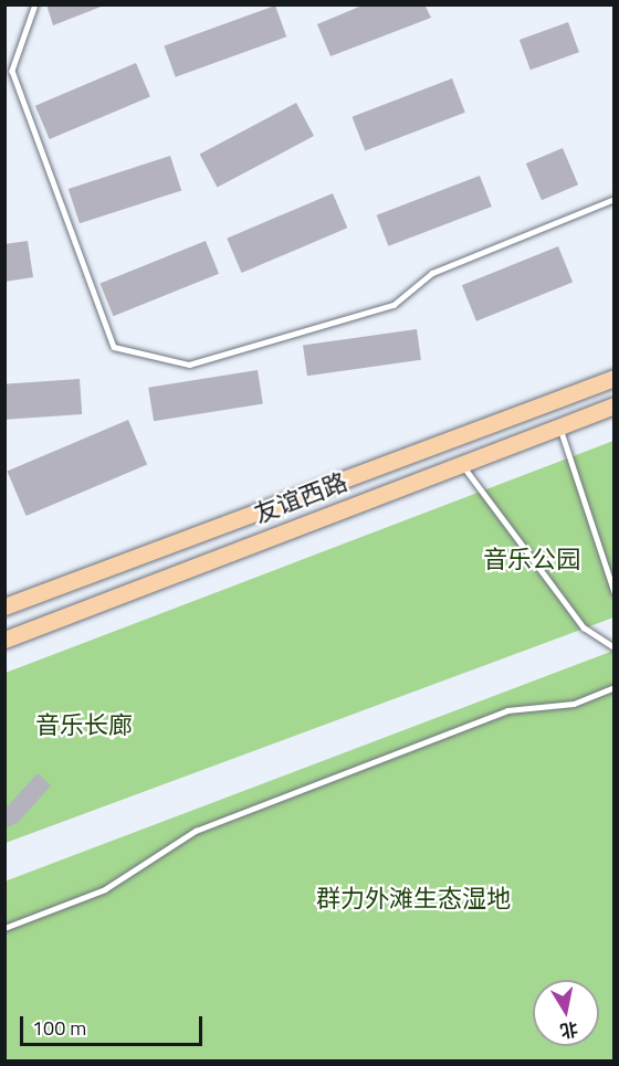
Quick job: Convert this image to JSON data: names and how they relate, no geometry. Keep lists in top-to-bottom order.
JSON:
{
  "streets": {
    "main road": ["友谊西路"]
  },
  "parks": ["音乐公园", "音乐长廊", "群力外滩生态湿地"],
  "scale_bar": "100 m",
  "north": "bottom"
}
